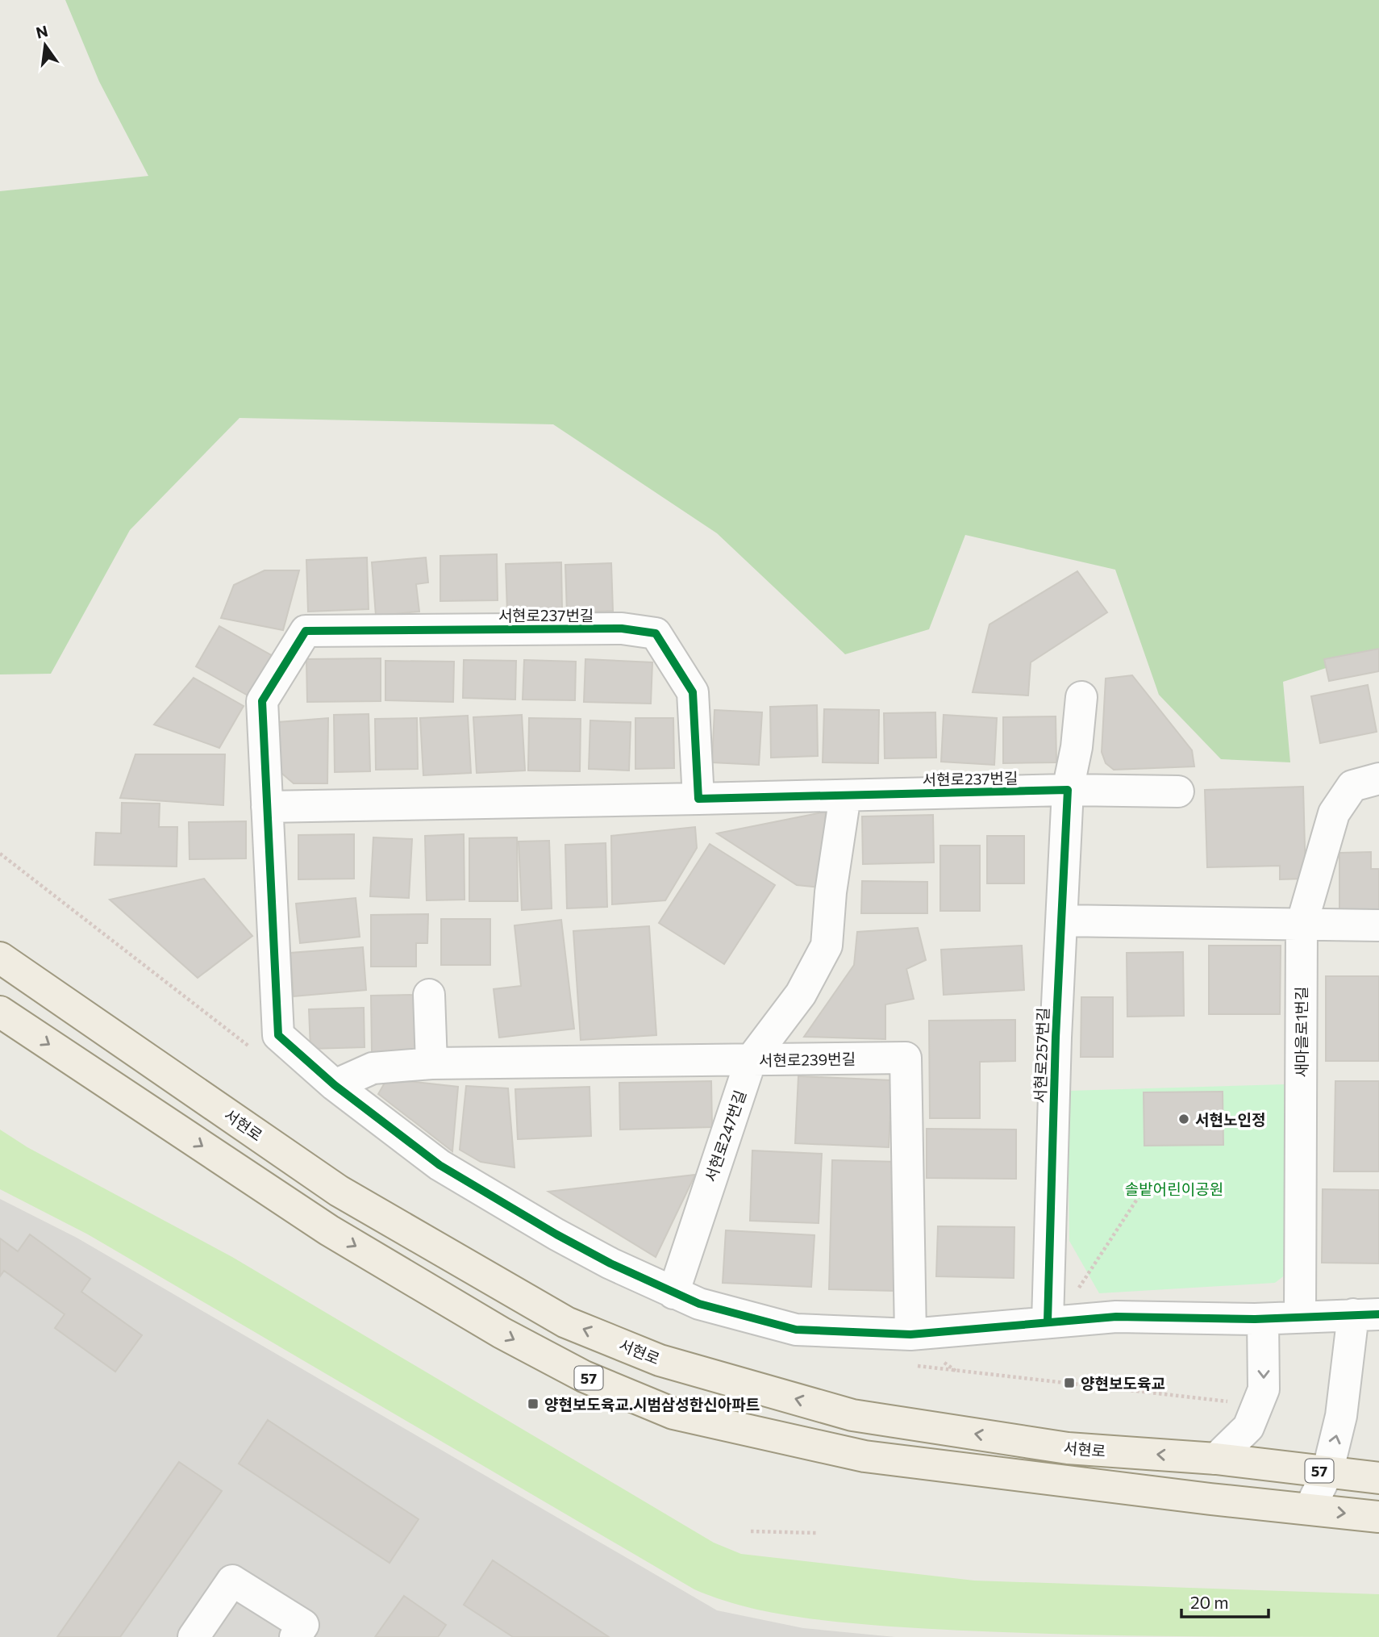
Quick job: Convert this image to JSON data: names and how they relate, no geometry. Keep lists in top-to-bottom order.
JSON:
{
  "streets": {
    "main road": ["서현로", "57"],
    "street": [
      "서현로237번길",
      "새마을로1번길",
      "서현로257번길",
      "서현로239번길",
      "서현로247번길"
    ]
  },
  "crossings": [
    ["서현로237번길", "서현로257번길"],
    ["서현로237번길", "서현로239번길"],
    ["서현로237번길", "서현로247번길"],
    ["서현로239번길", "서현로247번길"]
  ],
  "parks": ["솔밭어린이공원"],
  "places": {
    "other": ["서현노인정"],
    "transit": ["양현보도육교", "양현보도육교.시범삼성한신아파트"]
  },
  "scale_bar": "20 m",
  "north": "top"
}
